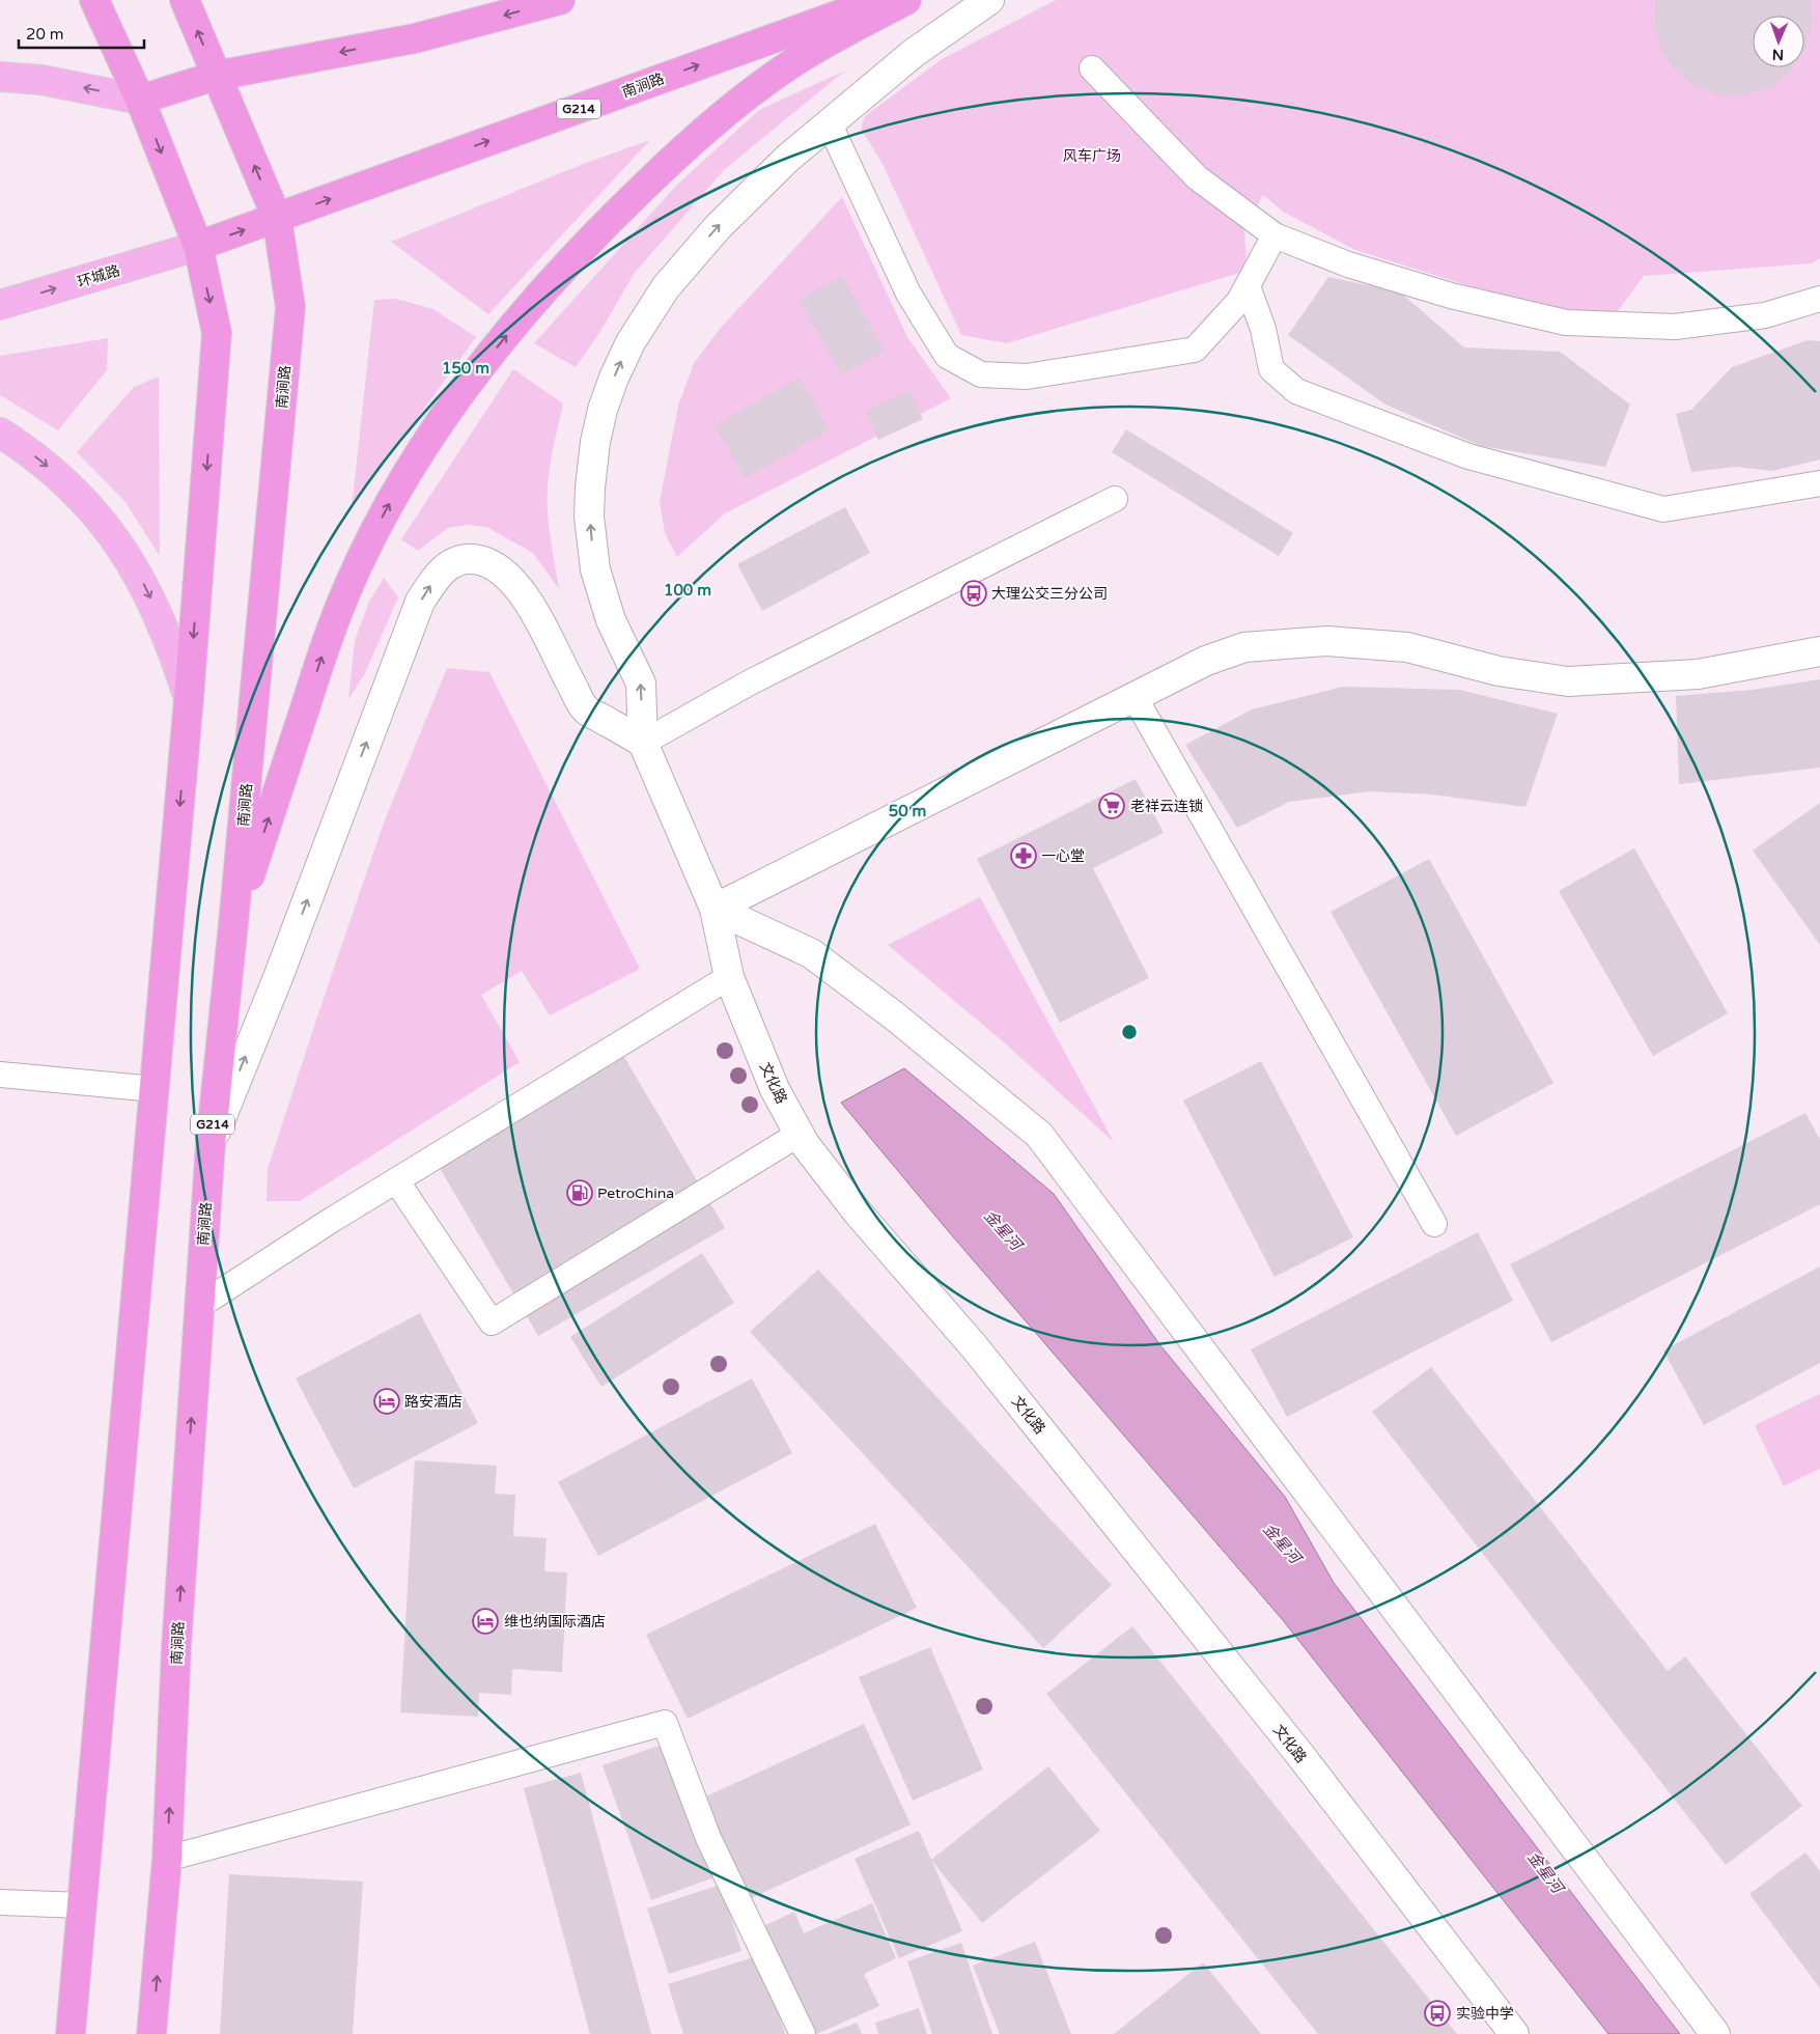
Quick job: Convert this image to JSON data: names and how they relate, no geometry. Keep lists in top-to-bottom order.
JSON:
{
  "streets": {
    "highway": ["南涧路", "G214"],
    "main road": ["环城路"],
    "street": ["文化路"]
  },
  "one_way": ["环城路"],
  "water": ["金星河"],
  "parks": ["风车广场"],
  "places": {
    "bus stop": ["大理公交三分公司", "实验中学"],
    "supermarket": ["老祥云连锁"],
    "pharmacy": ["一心堂"],
    "fuel station": ["PetroChina"],
    "hotel": ["路安酒店", "维也纳国际酒店"]
  },
  "scale_bar": "20 m",
  "north": "bottom",
  "rings": ["150 m", "100 m", "50 m"]
}
